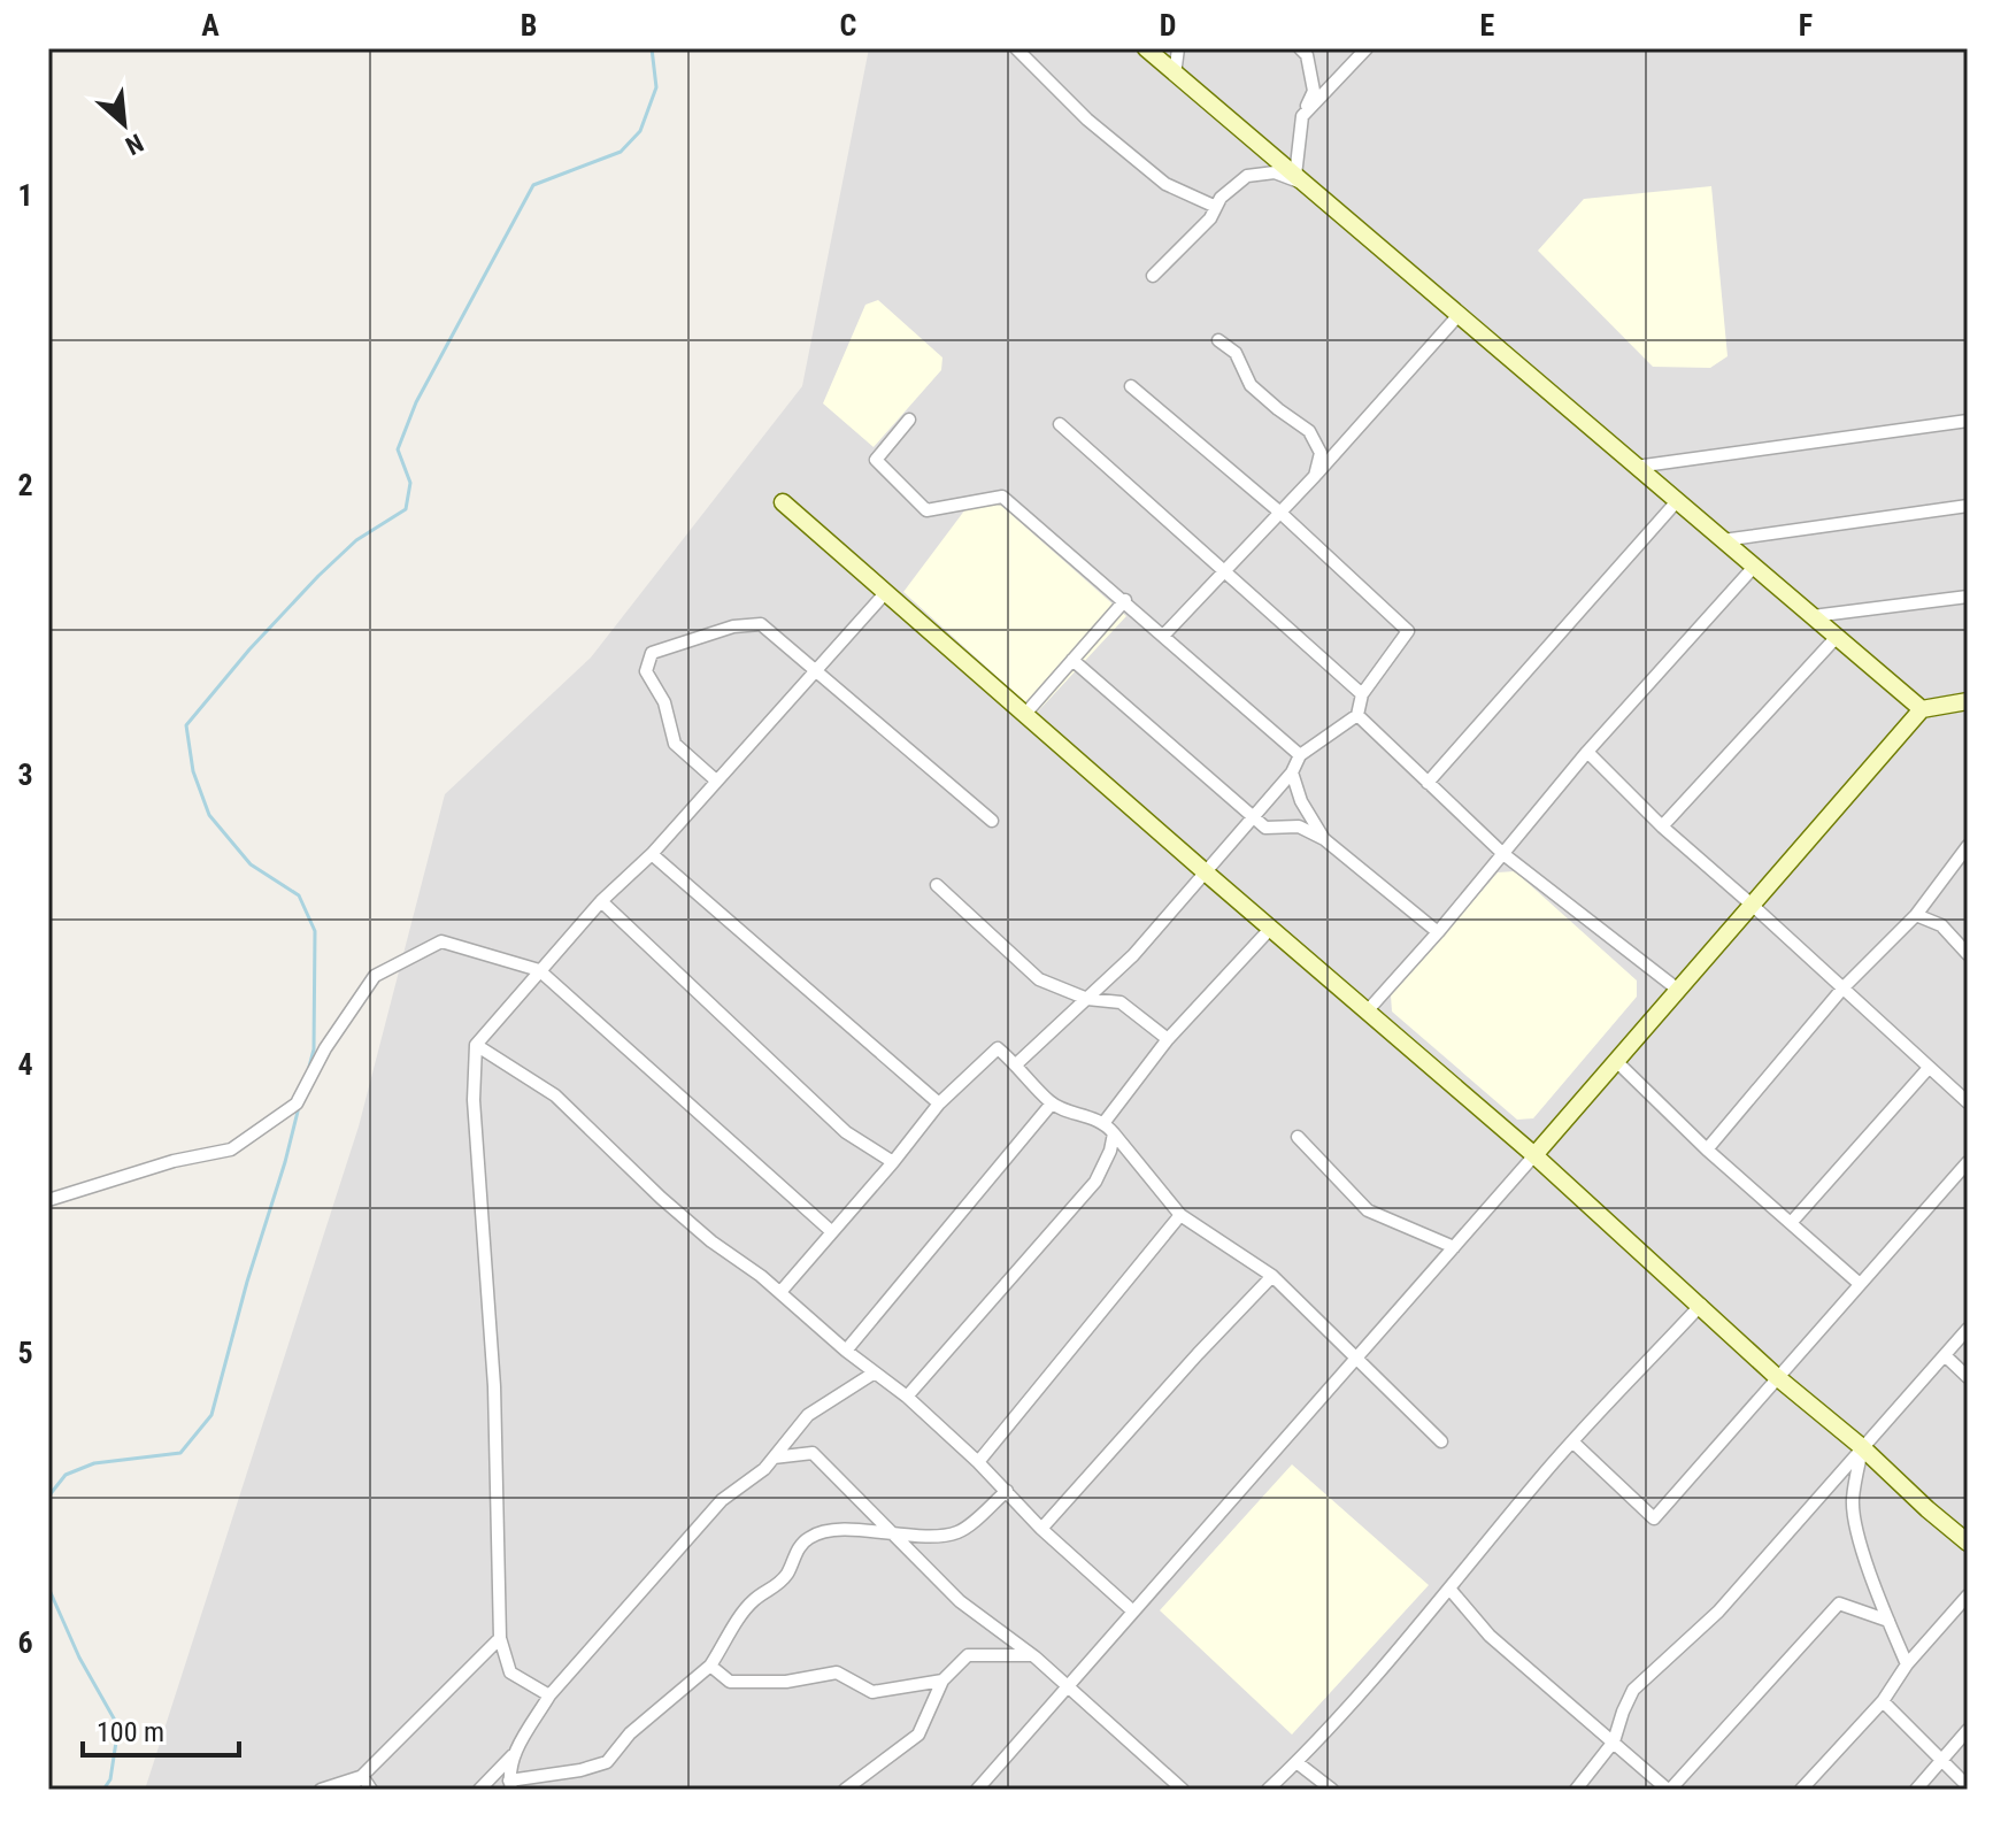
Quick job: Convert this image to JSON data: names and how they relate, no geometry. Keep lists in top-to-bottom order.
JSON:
{
  "scale_bar": "100 m",
  "north": "bottom right",
  "grid": {
    "columns": [
      "A",
      "B",
      "C",
      "D",
      "E",
      "F"
    ],
    "rows": [
      "1",
      "2",
      "3",
      "4",
      "5",
      "6"
    ]
  }
}
